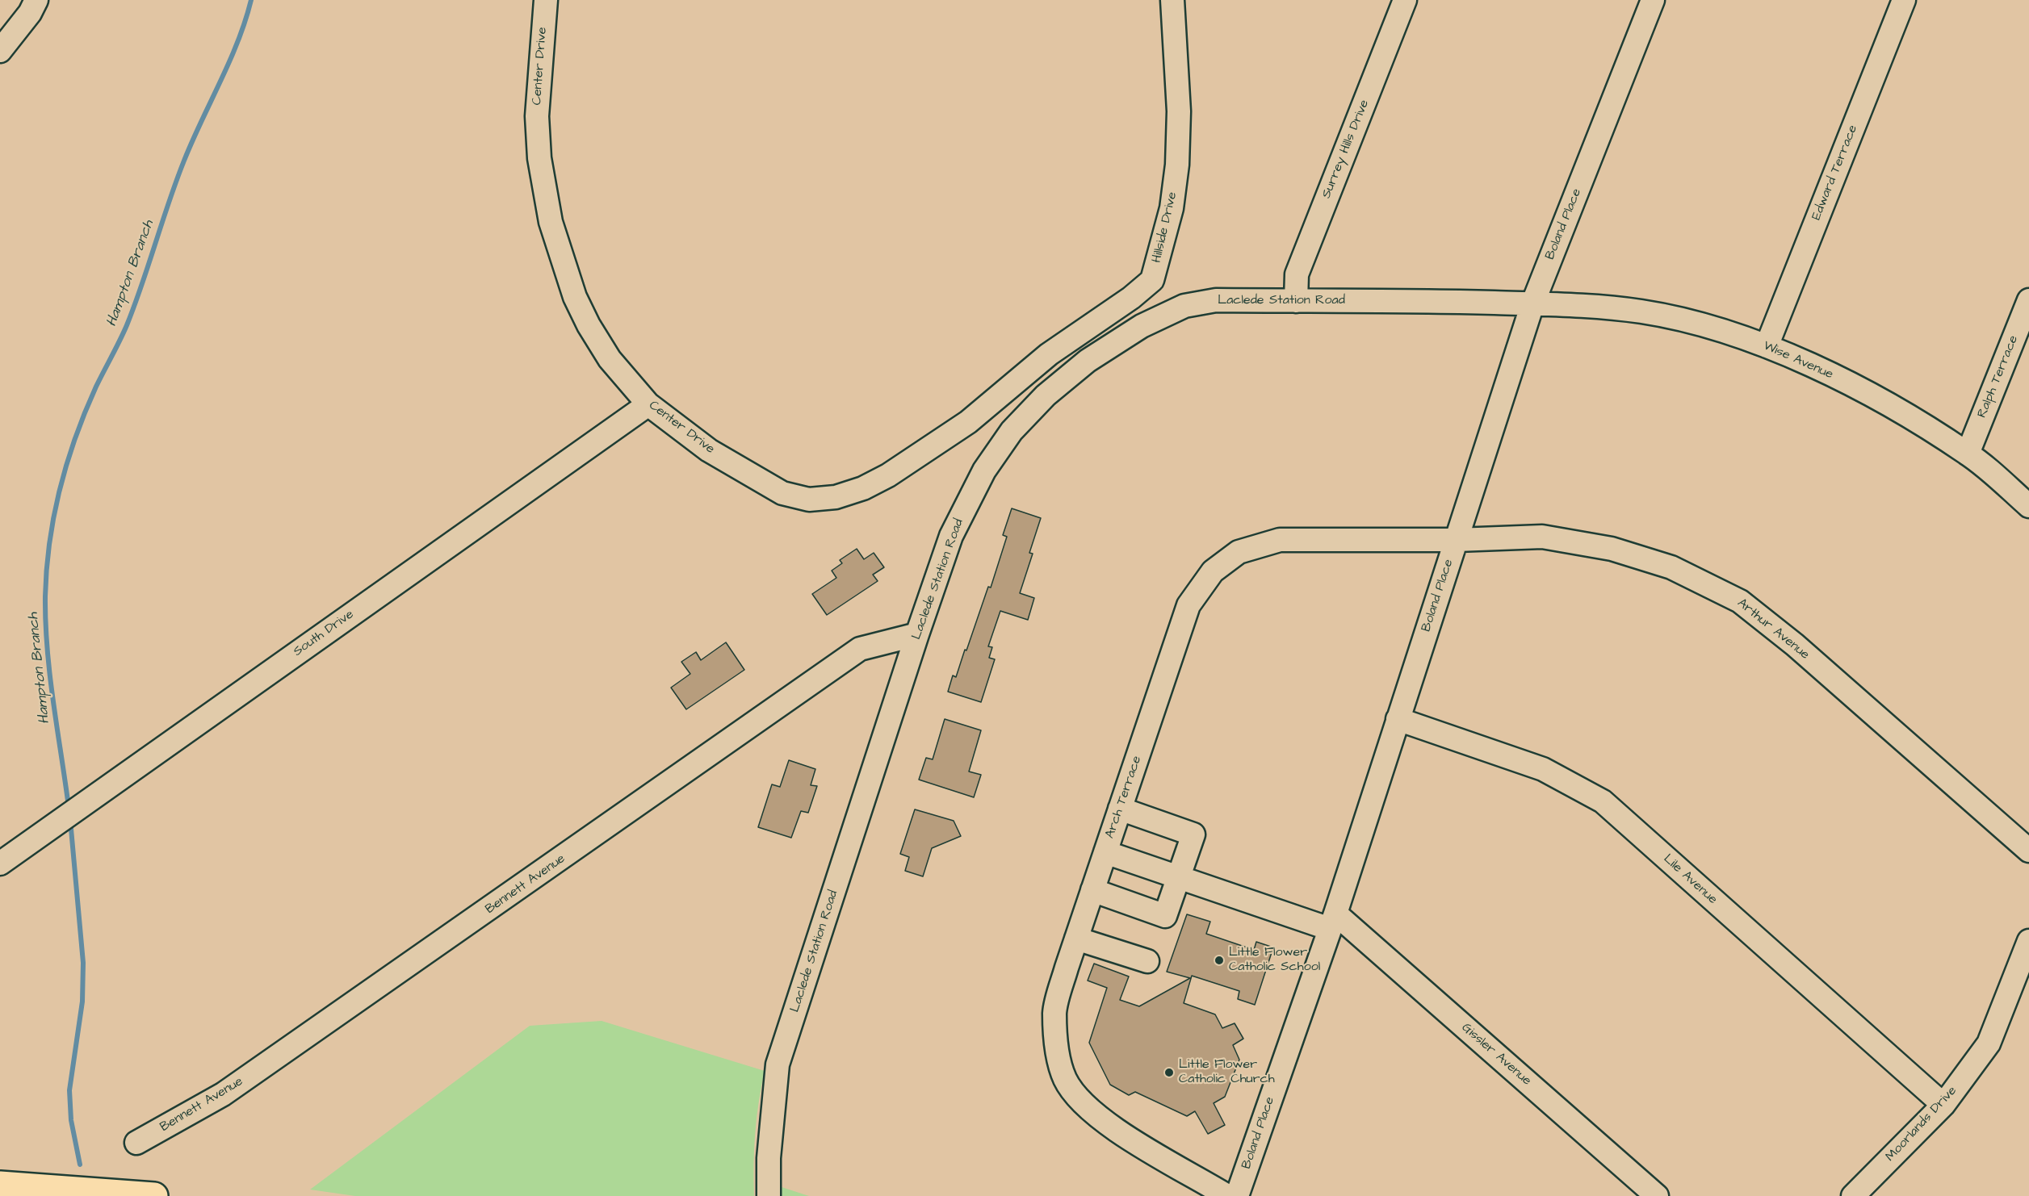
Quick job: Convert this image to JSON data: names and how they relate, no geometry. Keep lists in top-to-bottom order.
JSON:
{
  "streets": {
    "street": [
      "Center Drive",
      "Surrey Hills Drive",
      "Edward Terrace",
      "Boland Place",
      "Hillside Drive",
      "Laclede Station Road",
      "Wise Avenue",
      "Ralph Terrace",
      "Arthur Avenue",
      "South Drive",
      "Arch Terrace",
      "Lile Avenue",
      "Bennett Avenue",
      "Gissler Avenue",
      "Moorlands Drive"
    ]
  },
  "crossings": [
    ["Center Drive", "Hillside Drive"],
    ["Center Drive", "South Drive"],
    ["Surrey Hills Drive", "Laclede Station Road"],
    ["Edward Terrace", "Wise Avenue"],
    ["Boland Place", "Laclede Station Road"],
    ["Boland Place", "Wise Avenue"],
    ["Boland Place", "Arthur Avenue"],
    ["Boland Place", "Arch Terrace"],
    ["Boland Place", "Lile Avenue"],
    ["Boland Place", "Gissler Avenue"],
    ["Laclede Station Road", "Wise Avenue"],
    ["Laclede Station Road", "Bennett Avenue"],
    ["Wise Avenue", "Ralph Terrace"],
    ["Arthur Avenue", "Arch Terrace"],
    ["Lile Avenue", "Moorlands Drive"]
  ],
  "water": ["Hampton Branch"],
  "places": ["Little Flower Catholic School", "Little Flower Catholic Church"]
}
